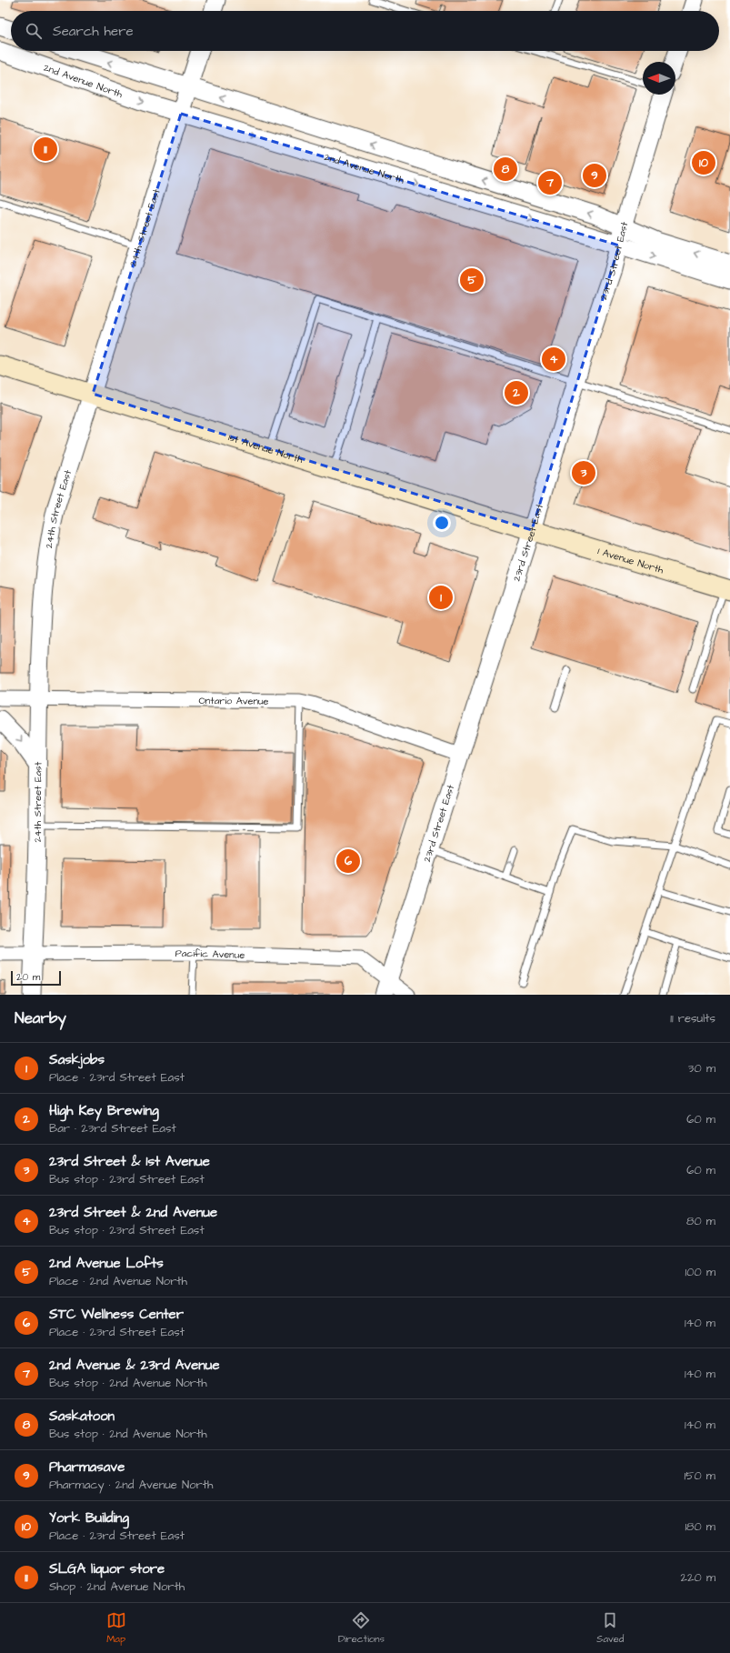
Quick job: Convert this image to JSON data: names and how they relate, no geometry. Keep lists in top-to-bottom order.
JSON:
{
  "streets": {
    "main road": ["1st Avenue North", "1 Avenue North"],
    "street": [
      "2nd Avenue North",
      "24th Street East",
      "23rd Street East",
      "Ontario Avenue",
      "Pacific Avenue"
    ]
  },
  "crossings": [
    ["2nd Avenue North", "24th Street East"],
    ["2nd Avenue North", "23rd Street East"],
    ["24th Street East", "1st Avenue North"],
    ["24th Street East", "Ontario Avenue"],
    ["24th Street East", "Pacific Avenue"],
    ["23rd Street East", "1st Avenue North"],
    ["23rd Street East", "1 Avenue North"],
    ["23rd Street East", "Ontario Avenue"],
    ["23rd Street East", "Pacific Avenue"],
    ["1st Avenue North", "1 Avenue North"]
  ],
  "scale_bar": "20 m",
  "north": "left",
  "page": {
    "search": "Search here",
    "pins": [
      "11",
      "10",
      "8",
      "9",
      "7",
      "5",
      "4",
      "2",
      "3",
      "1",
      "6"
    ],
    "scale": "20 m",
    "heading": ["Nearby", "11 results"],
    "list": [
      {
        "mark": "1",
        "name": "Saskjobs",
        "note": "Place · 23rd Street East",
        "value": "30 m"
      },
      {
        "mark": "2",
        "name": "High Key Brewing",
        "note": "Bar · 23rd Street East",
        "value": "60 m"
      },
      {
        "mark": "3",
        "name": "23rd Street & 1st Avenue",
        "note": "Bus stop · 23rd Street East",
        "value": "60 m"
      },
      {
        "mark": "4",
        "name": "23rd Street & 2nd Avenue",
        "note": "Bus stop · 23rd Street East",
        "value": "80 m"
      },
      {
        "mark": "5",
        "name": "2nd Avenue Lofts",
        "note": "Place · 2nd Avenue North",
        "value": "100 m"
      },
      {
        "mark": "6",
        "name": "STC Wellness Center",
        "note": "Place · 23rd Street East",
        "value": "140 m"
      },
      {
        "mark": "7",
        "name": "2nd Avenue & 23rd Avenue",
        "note": "Bus stop · 2nd Avenue North",
        "value": "140 m"
      },
      {
        "mark": "8",
        "name": "Saskatoon",
        "note": "Bus stop · 2nd Avenue North",
        "value": "140 m"
      },
      {
        "mark": "9",
        "name": "Pharmasave",
        "note": "Pharmacy · 2nd Avenue North",
        "value": "150 m"
      },
      {
        "mark": "10",
        "name": "York Building",
        "note": "Place · 23rd Street East",
        "value": "180 m"
      },
      {
        "mark": "11",
        "name": "SLGA liquor store",
        "note": "Shop · 2nd Avenue North",
        "value": "220 m"
      }
    ],
    "nav": ["Map", "Directions", "Saved"]
  }
}
